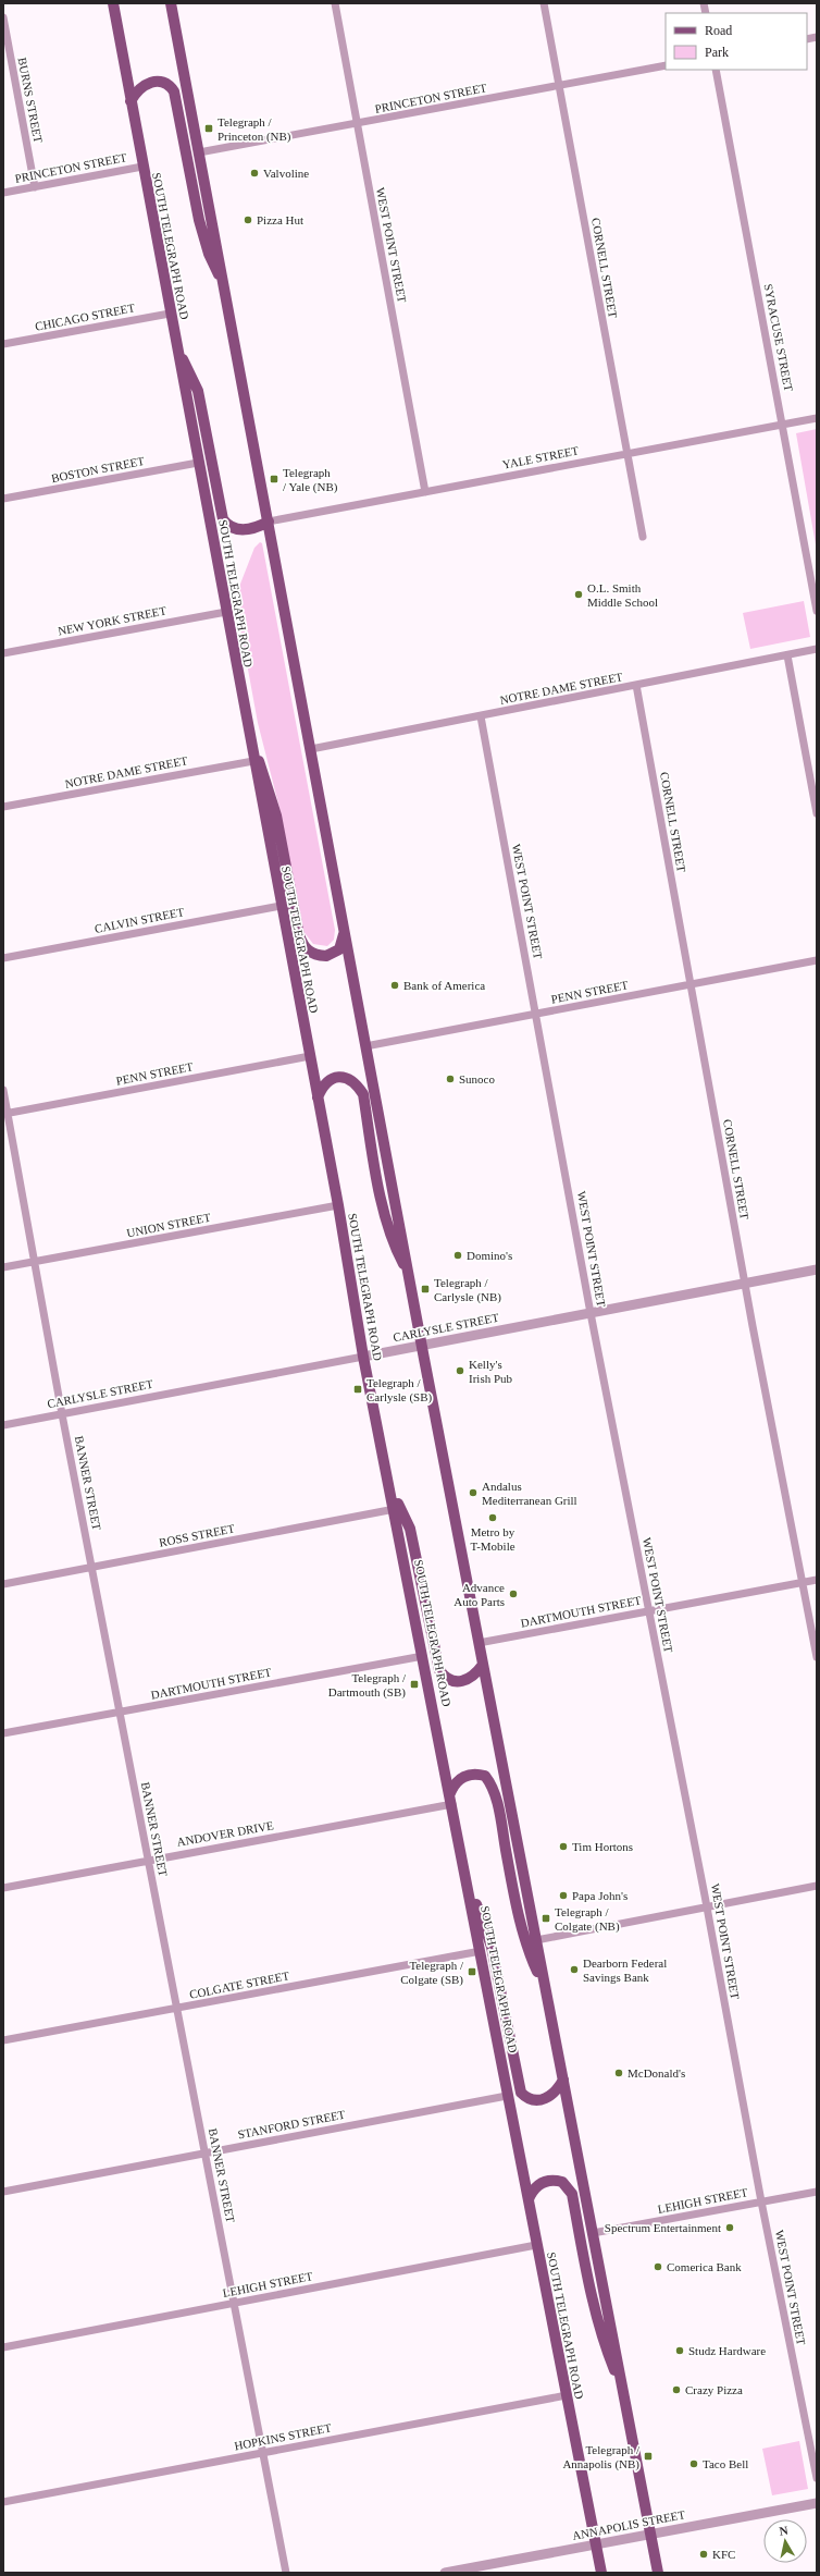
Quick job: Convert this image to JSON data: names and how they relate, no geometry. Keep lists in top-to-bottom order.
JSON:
{
  "streets": {
    "main road": ["SOUTH TELEGRAPH ROAD"],
    "street": [
      "PRINCETON STREET",
      "BURNS STREET",
      "WEST POINT STREET",
      "CORNELL STREET",
      "CHICAGO STREET",
      "SYRACUSE STREET",
      "YALE STREET",
      "BOSTON STREET",
      "NEW YORK STREET",
      "NOTRE DAME STREET",
      "CALVIN STREET",
      "PENN STREET",
      "UNION STREET",
      "CARLYSLE STREET",
      "BANNER STREET",
      "ROSS STREET",
      "DARTMOUTH STREET",
      "ANDOVER DRIVE",
      "COLGATE STREET",
      "STANFORD STREET",
      "LEHIGH STREET",
      "HOPKINS STREET",
      "ANNAPOLIS STREET"
    ]
  },
  "crossings": [
    ["PRINCETON STREET", "BURNS STREET"],
    ["PRINCETON STREET", "WEST POINT STREET"],
    ["PRINCETON STREET", "SOUTH TELEGRAPH ROAD"],
    ["PRINCETON STREET", "CORNELL STREET"],
    ["WEST POINT STREET", "YALE STREET"],
    ["WEST POINT STREET", "NOTRE DAME STREET"],
    ["WEST POINT STREET", "PENN STREET"],
    ["WEST POINT STREET", "CARLYSLE STREET"],
    ["WEST POINT STREET", "DARTMOUTH STREET"],
    ["WEST POINT STREET", "LEHIGH STREET"],
    ["SOUTH TELEGRAPH ROAD", "CHICAGO STREET"],
    ["SOUTH TELEGRAPH ROAD", "BOSTON STREET"],
    ["SOUTH TELEGRAPH ROAD", "NEW YORK STREET"],
    ["SOUTH TELEGRAPH ROAD", "NOTRE DAME STREET"],
    ["SOUTH TELEGRAPH ROAD", "CALVIN STREET"],
    ["SOUTH TELEGRAPH ROAD", "PENN STREET"],
    ["SOUTH TELEGRAPH ROAD", "UNION STREET"],
    ["SOUTH TELEGRAPH ROAD", "CARLYSLE STREET"],
    ["SOUTH TELEGRAPH ROAD", "ROSS STREET"],
    ["SOUTH TELEGRAPH ROAD", "DARTMOUTH STREET"],
    ["SOUTH TELEGRAPH ROAD", "ANDOVER DRIVE"],
    ["SOUTH TELEGRAPH ROAD", "COLGATE STREET"],
    ["SOUTH TELEGRAPH ROAD", "STANFORD STREET"],
    ["SOUTH TELEGRAPH ROAD", "LEHIGH STREET"],
    ["SOUTH TELEGRAPH ROAD", "HOPKINS STREET"],
    ["SOUTH TELEGRAPH ROAD", "ANNAPOLIS STREET"],
    ["CORNELL STREET", "YALE STREET"],
    ["CORNELL STREET", "NOTRE DAME STREET"],
    ["CORNELL STREET", "PENN STREET"],
    ["CORNELL STREET", "CARLYSLE STREET"],
    ["CORNELL STREET", "DARTMOUTH STREET"],
    ["SYRACUSE STREET", "YALE STREET"],
    ["PENN STREET", "BANNER STREET"],
    ["UNION STREET", "BANNER STREET"],
    ["CARLYSLE STREET", "BANNER STREET"],
    ["BANNER STREET", "ROSS STREET"],
    ["BANNER STREET", "DARTMOUTH STREET"],
    ["BANNER STREET", "ANDOVER DRIVE"],
    ["BANNER STREET", "COLGATE STREET"],
    ["BANNER STREET", "STANFORD STREET"],
    ["BANNER STREET", "LEHIGH STREET"],
    ["BANNER STREET", "HOPKINS STREET"]
  ],
  "places": {
    "transit": [
      "Telegraph / Princeton (NB)",
      "Telegraph / Yale (NB)",
      "Telegraph / Carlysle (NB)",
      "Telegraph / Carlysle (SB)",
      "Telegraph / Dartmouth (SB)",
      "Telegraph / Colgate (NB)",
      "Telegraph / Colgate (SB)",
      "Telegraph / Annapolis (NB)"
    ],
    "other": [
      "Valvoline",
      "Pizza Hut",
      "O.L. Smith Middle School",
      "Bank of America",
      "Sunoco",
      "Domino's",
      "Kelly's Irish Pub",
      "Andalus Mediterranean Grill",
      "Metro by T-Mobile",
      "Advance Auto Parts",
      "Tim Hortons",
      "Papa John's",
      "Dearborn Federal Savings Bank",
      "McDonald's",
      "Spectrum Entertainment",
      "Comerica Bank",
      "Studz Hardware",
      "Crazy Pizza",
      "Taco Bell",
      "KFC"
    ]
  },
  "legend": ["Road", "Park"],
  "north": "top"
}
